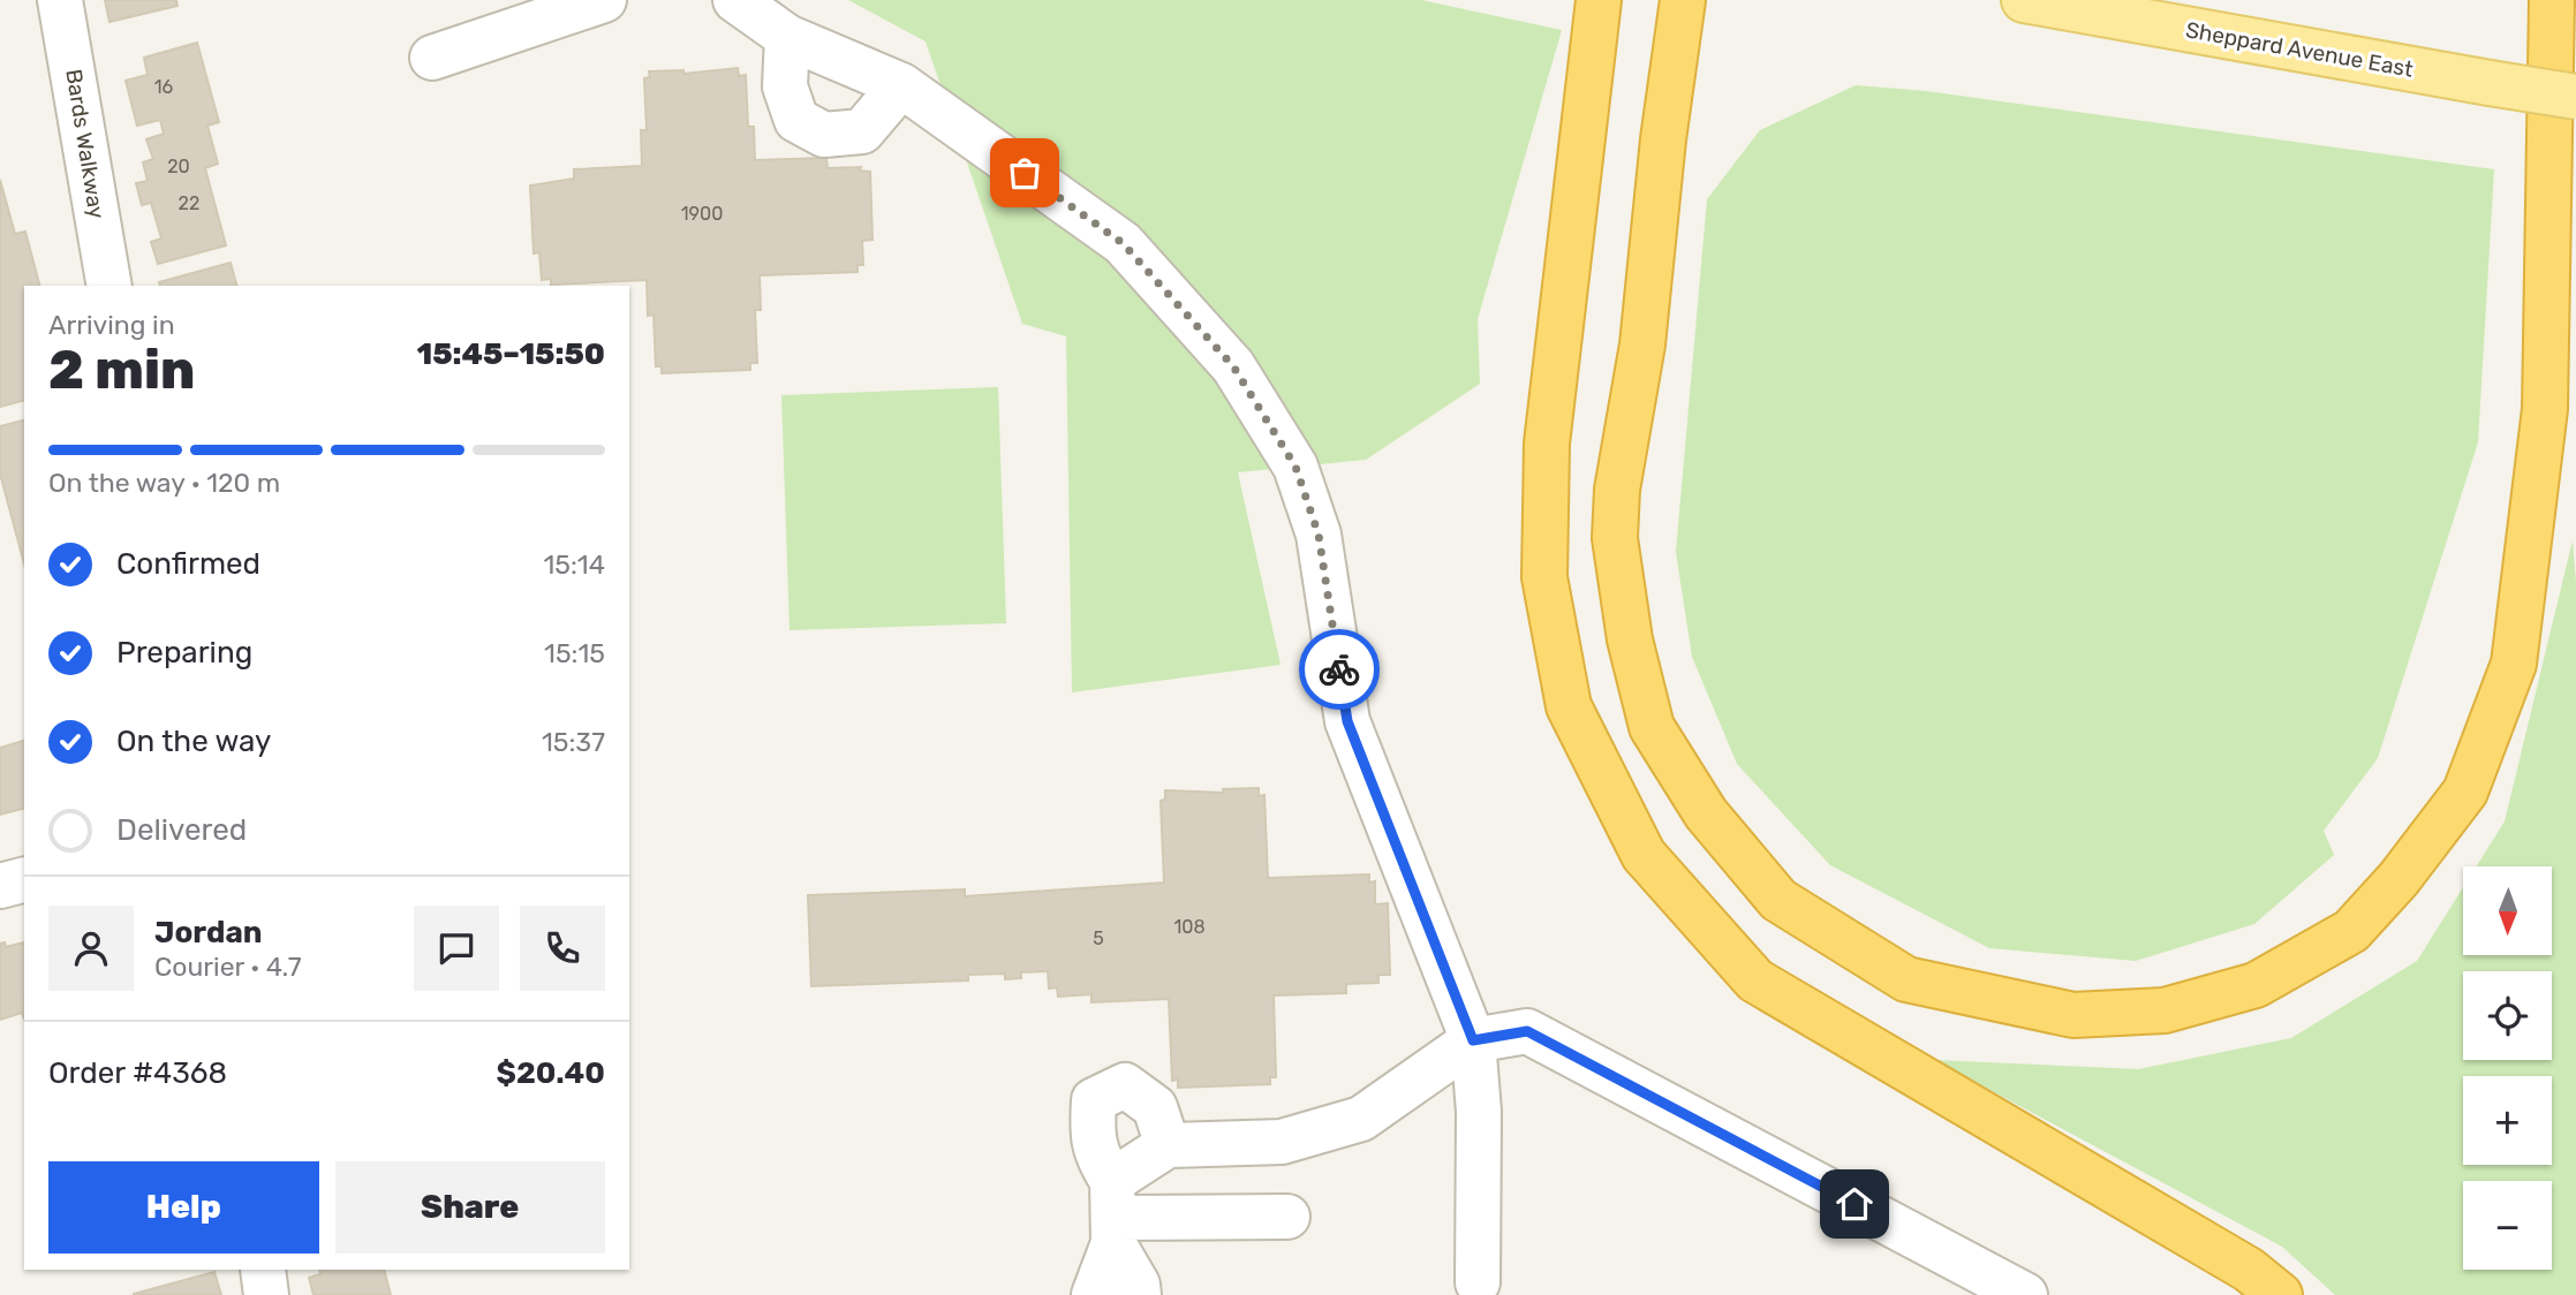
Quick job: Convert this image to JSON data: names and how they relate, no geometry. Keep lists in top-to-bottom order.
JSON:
{
  "streets": {
    "main road": ["Sheppard Avenue East"],
    "street": ["Bards Walkway"]
  },
  "house_numbers": [
    "16",
    "20",
    "22",
    "1900",
    "108",
    "5"
  ],
  "north": "bottom",
  "page": {
    "heading": ["2 min", "Arriving in", "15:45–15:50"],
    "panel": [
      "Jordan",
      "Courier · 4.7",
      "Order #4368",
      "$20.40"
    ],
    "bar": "On the way · 120 m",
    "list": [
      ["Confirmed", "15:14"],
      ["Preparing", "15:15"],
      ["On the way", "15:37"],
      "Delivered"
    ],
    "map_buttons": ["+", "−"],
    "buttons": ["Help", "Share"]
  }
}
